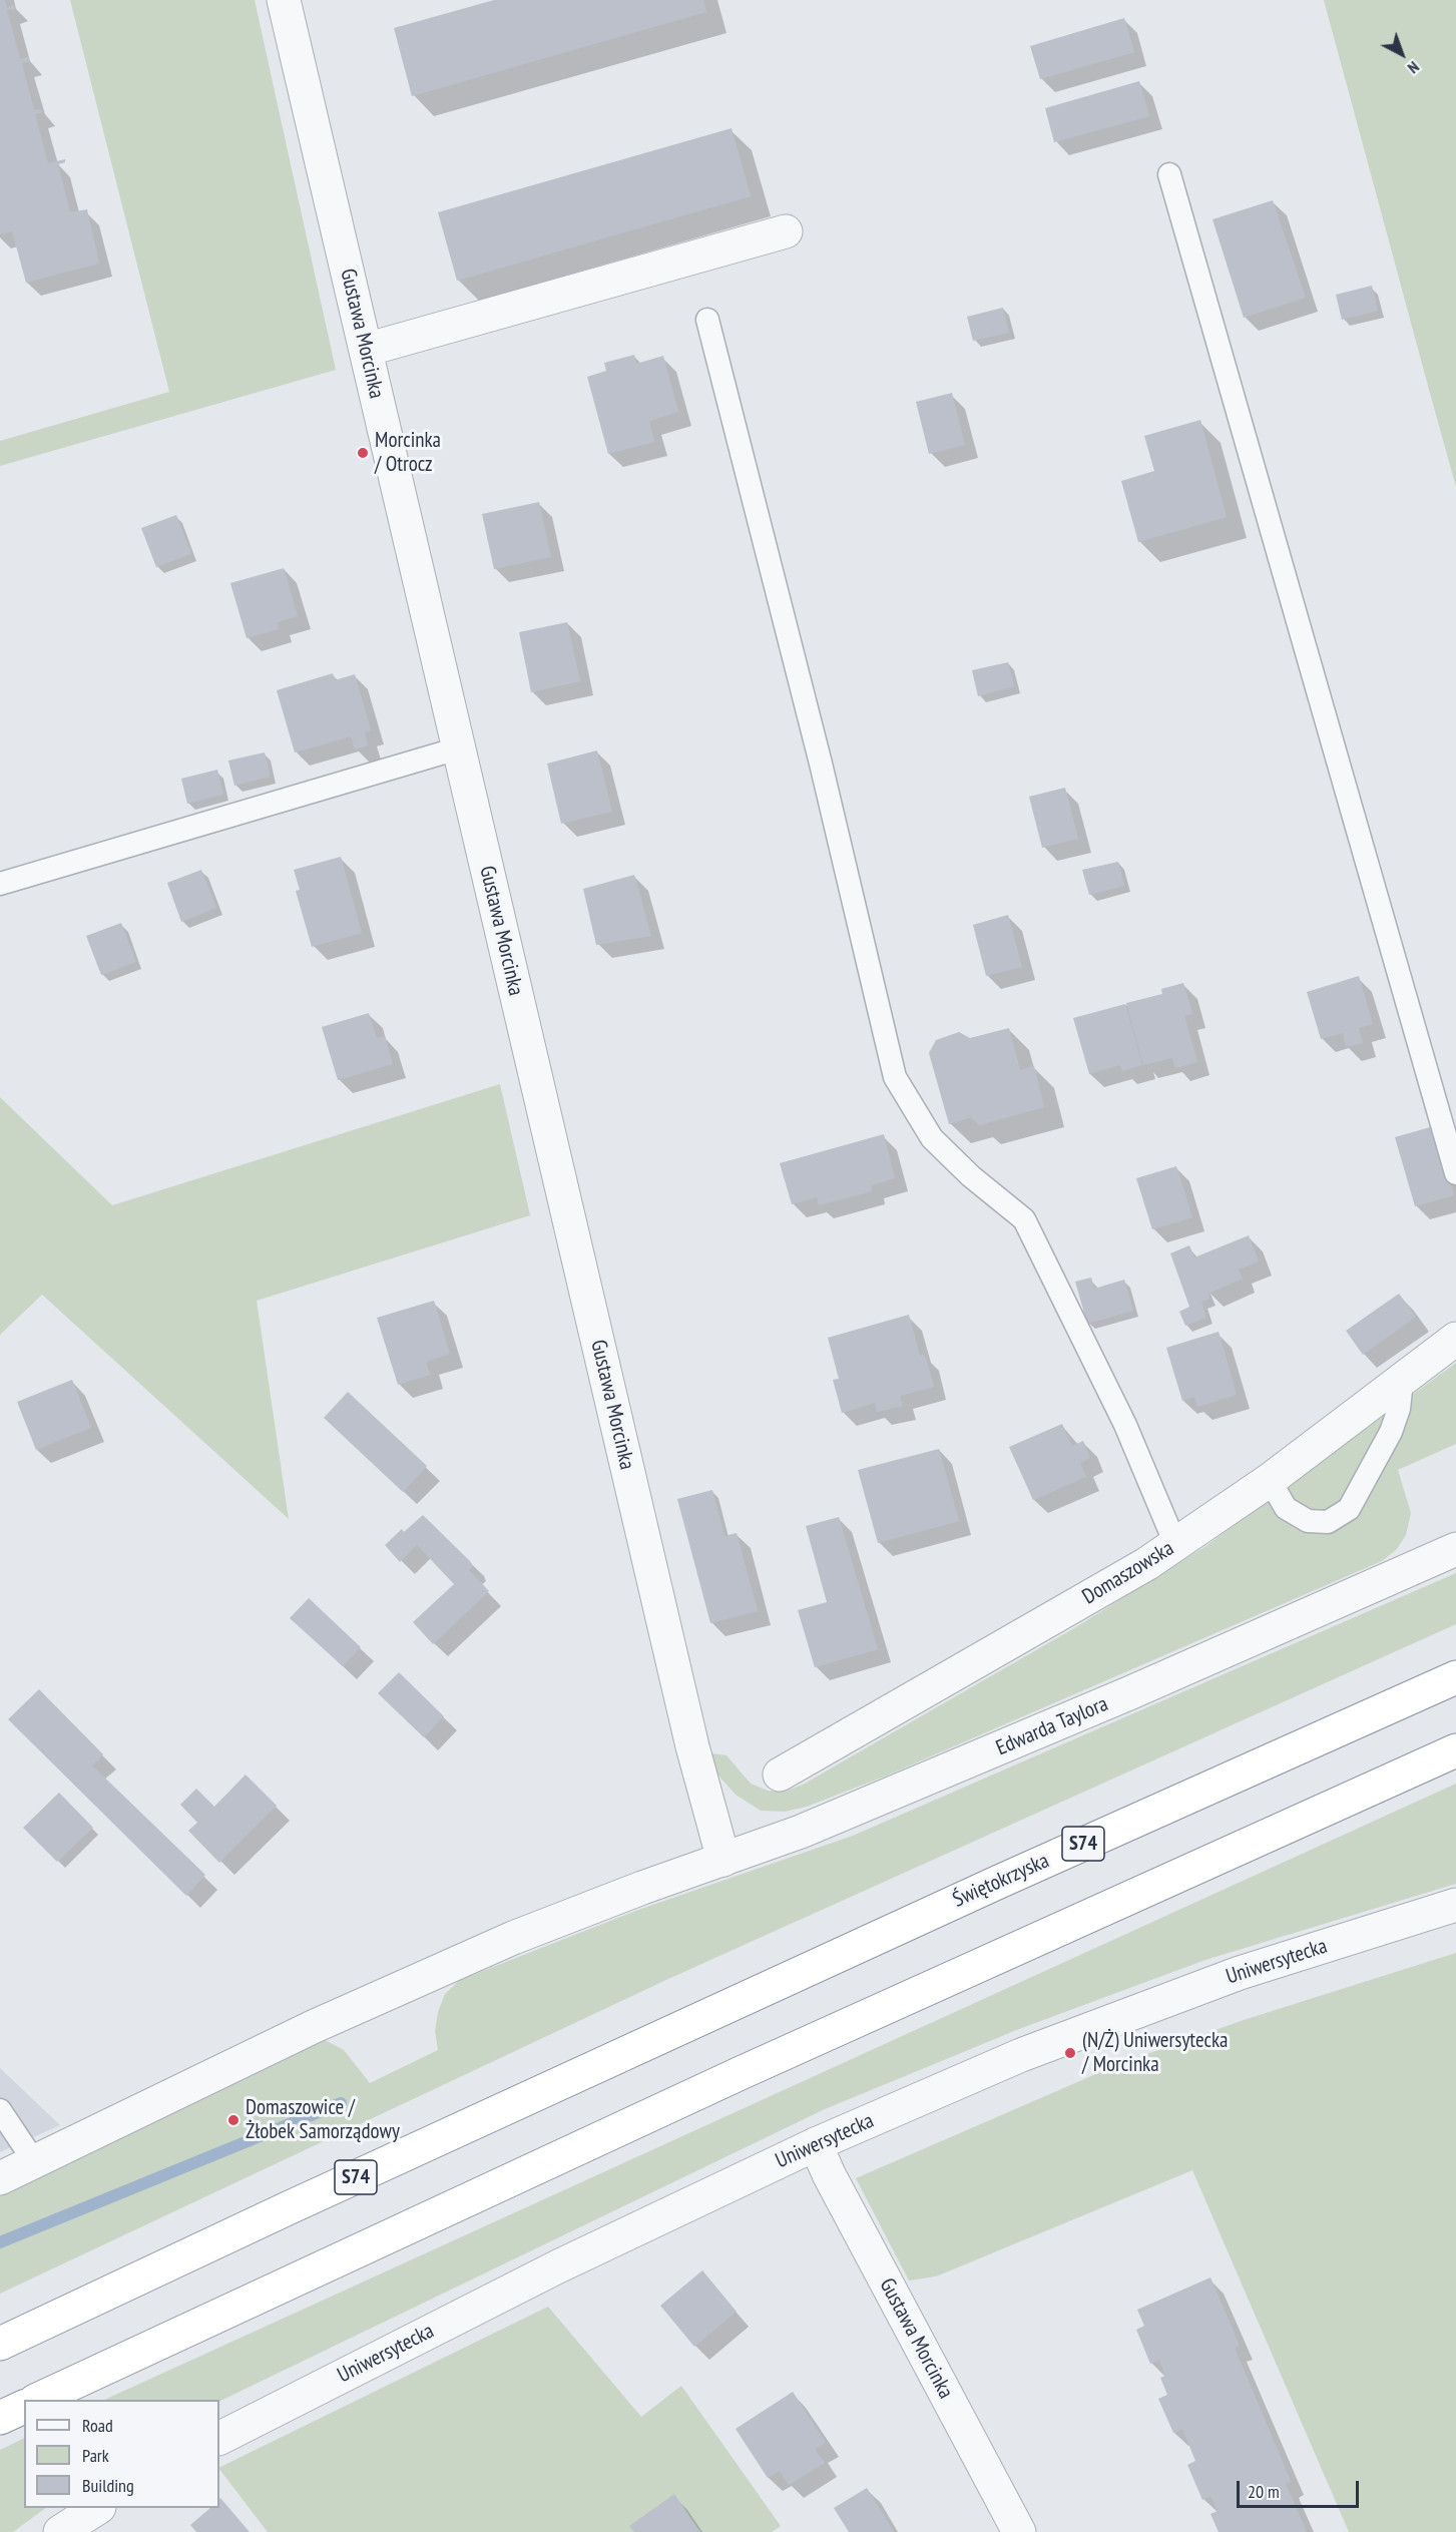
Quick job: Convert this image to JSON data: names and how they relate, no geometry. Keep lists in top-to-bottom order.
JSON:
{
  "streets": {
    "highway": ["S74", "Świętokrzyska"],
    "street": [
      "Gustawa Morcinka",
      "Domaszowska",
      "Edwarda Taylora",
      "Uniwersytecka"
    ]
  },
  "crossings": [
    ["Gustawa Morcinka", "Edwarda Taylora"],
    ["Gustawa Morcinka", "Uniwersytecka"]
  ],
  "places": ["Morcinka / Otrocz", "(N/Ż) Uniwersytecka / Morcinka", "Domaszowice / Żłobek Samorządowy"],
  "legend": ["Road", "Park", "Building"],
  "scale_bar": "20 m",
  "north": "bottom right"
}
